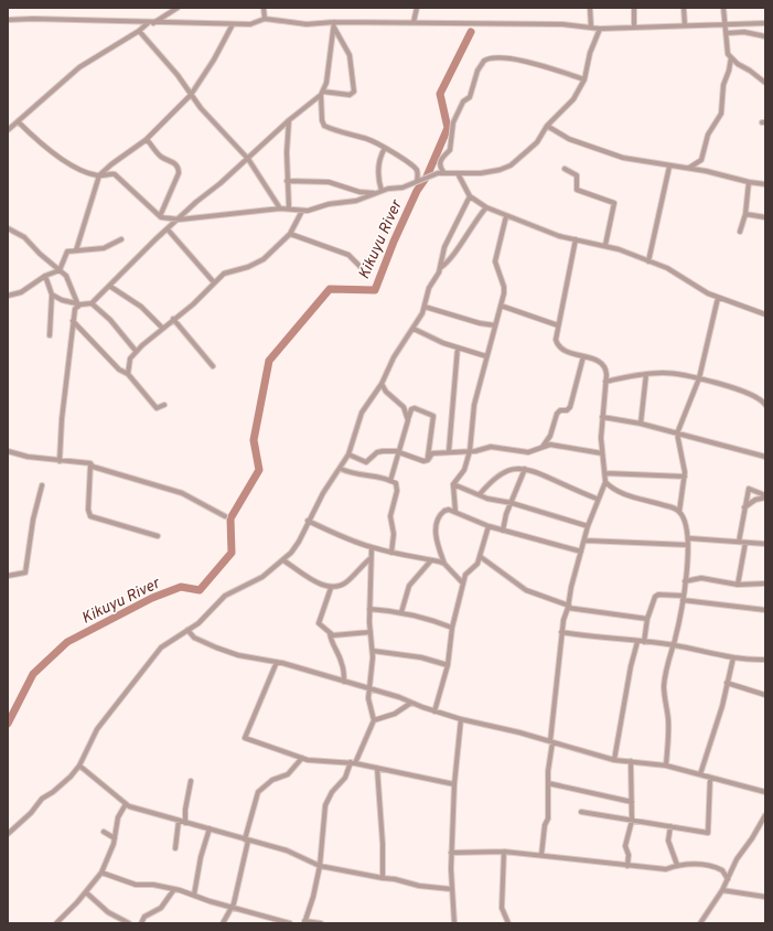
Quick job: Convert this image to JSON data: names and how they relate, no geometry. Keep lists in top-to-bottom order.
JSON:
{
  "water": ["Kikuyu River"]
}
